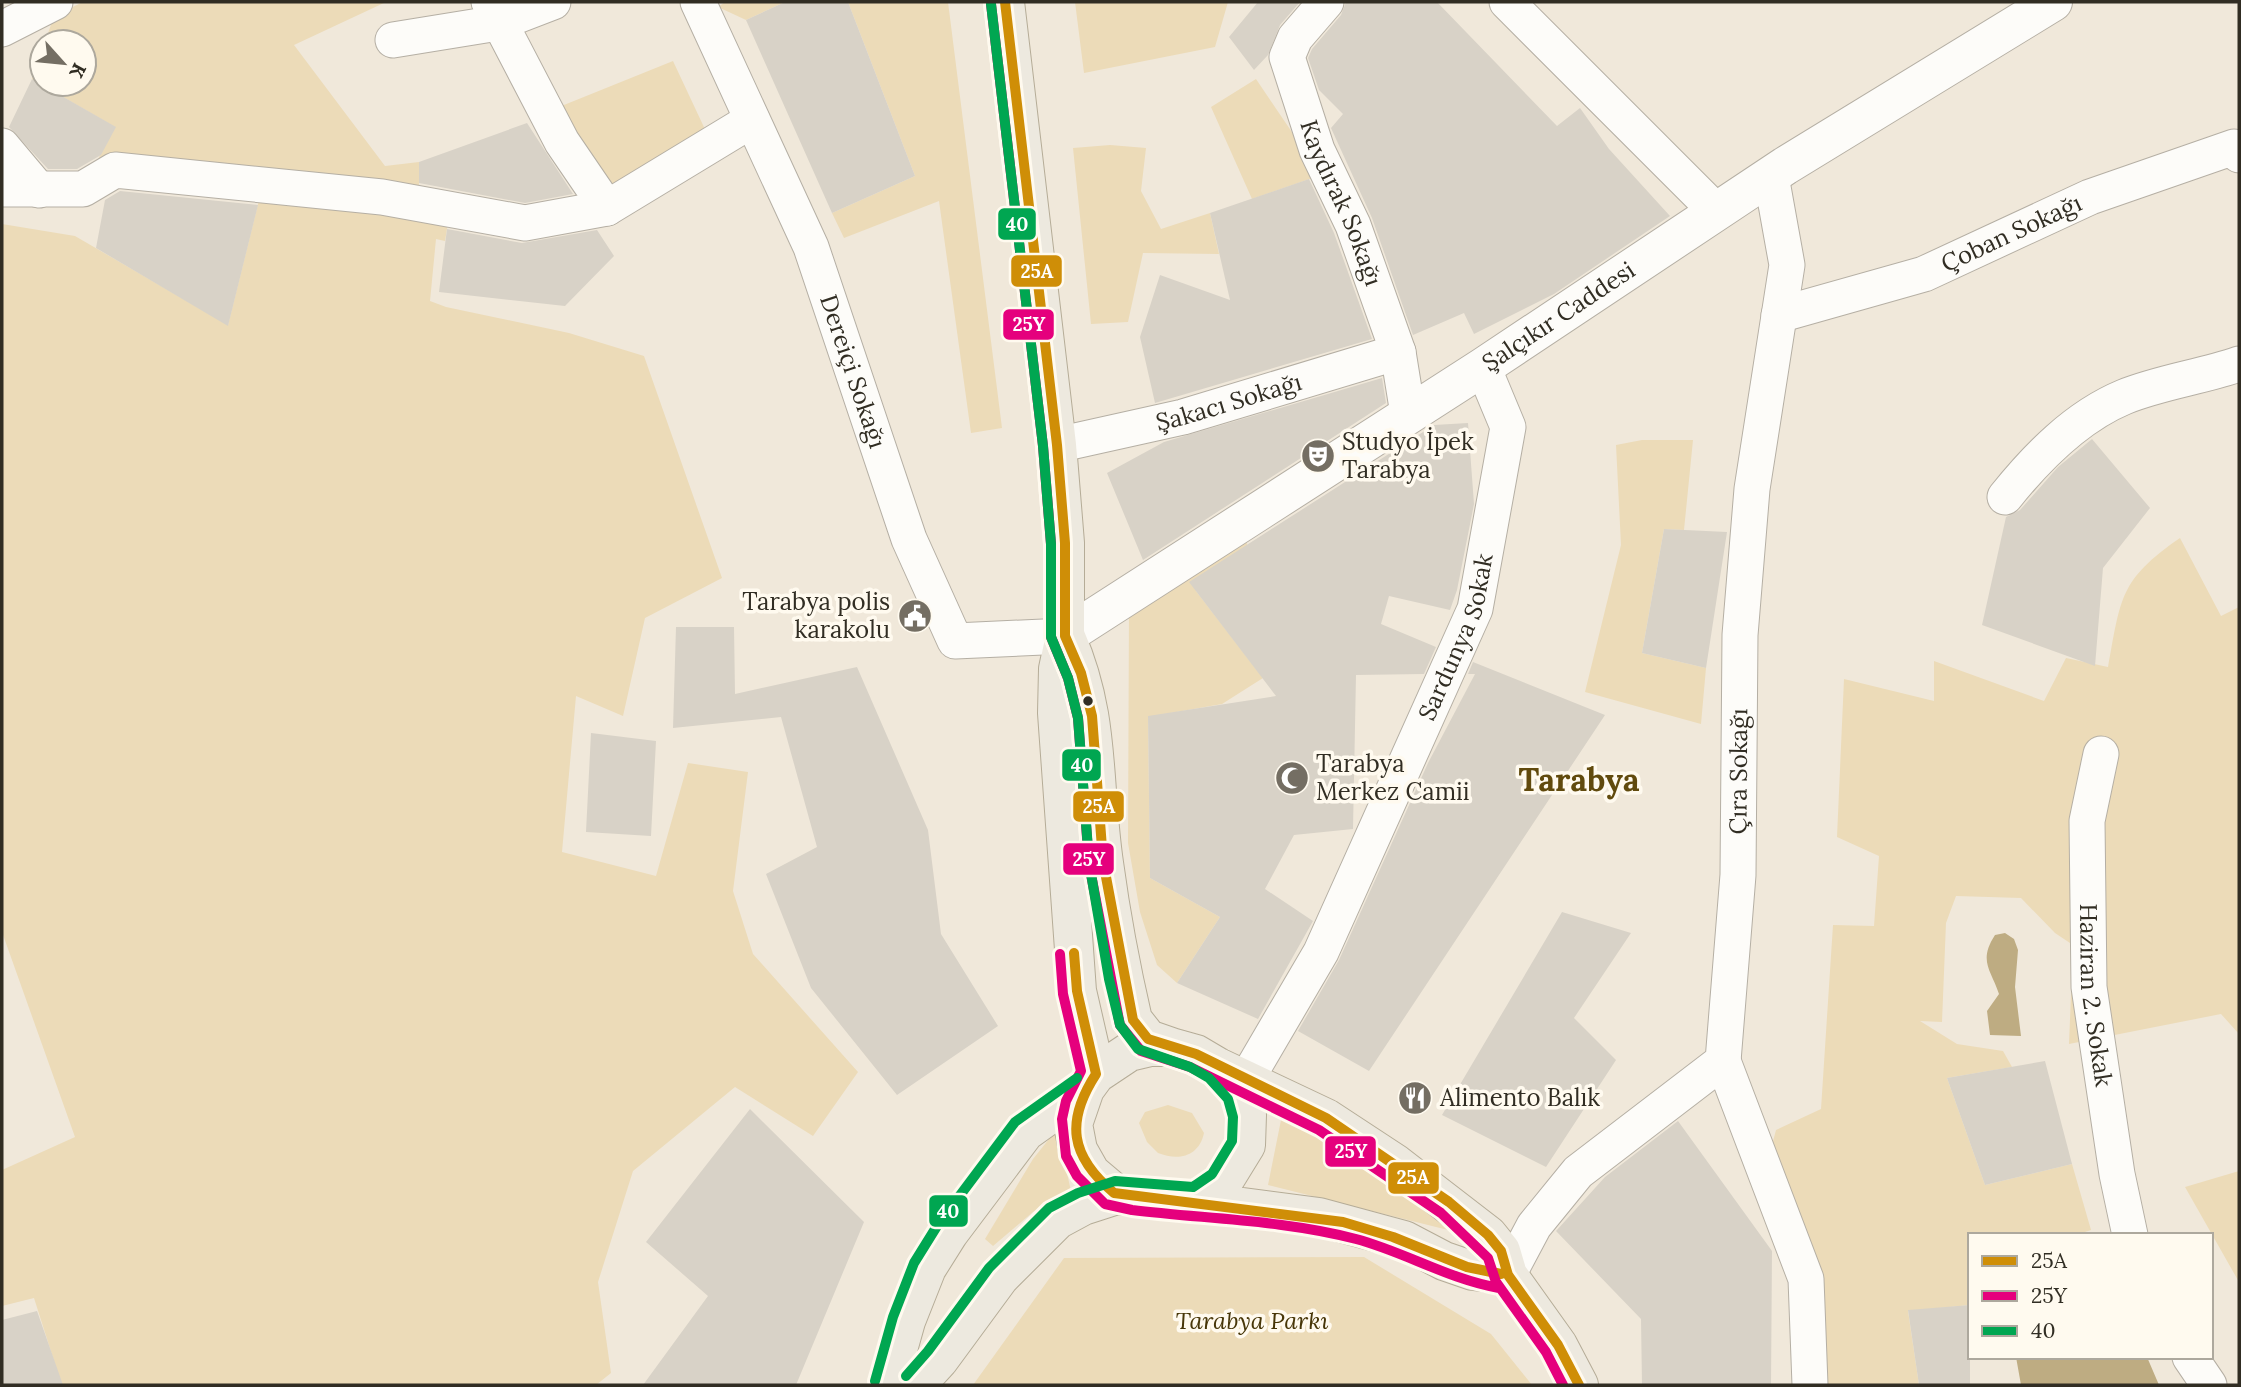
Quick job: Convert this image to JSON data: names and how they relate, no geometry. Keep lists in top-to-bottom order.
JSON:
{
  "streets": {
    "main road": ["Şalçıkır Caddesi"],
    "street": [
      "Kaydırak Sokağı",
      "Çoban Sokağı",
      "Dereiçi Sokağı",
      "Şakacı Sokağı",
      "Sardunya Sokak",
      "Çıra Sokağı",
      "Haziran 2. Sokak"
    ]
  },
  "crossings": [
    ["Kaydırak Sokağı", "Şalçıkır Caddesi"],
    ["Kaydırak Sokağı", "Şakacı Sokağı"],
    ["Çoban Sokağı", "Çıra Sokağı"],
    ["Şalçıkır Caddesi", "Dereiçi Sokağı"],
    ["Şalçıkır Caddesi", "Sardunya Sokak"],
    ["Şalçıkır Caddesi", "Çıra Sokağı"]
  ],
  "districts": ["Tarabya"],
  "parks": ["Tarabya Parkı"],
  "places": {
    "theatre": ["Studyo İpek Tarabya"],
    "public building": ["Tarabya polis karakolu"],
    "mosque": ["Tarabya Merkez Camii"],
    "restaurant": ["Alimento Balık"]
  },
  "lines": ["transit line 25A", "transit line 25Y", "transit line 40"],
  "legend": ["25A", "25Y", "40"],
  "north": "bottom right"
}
